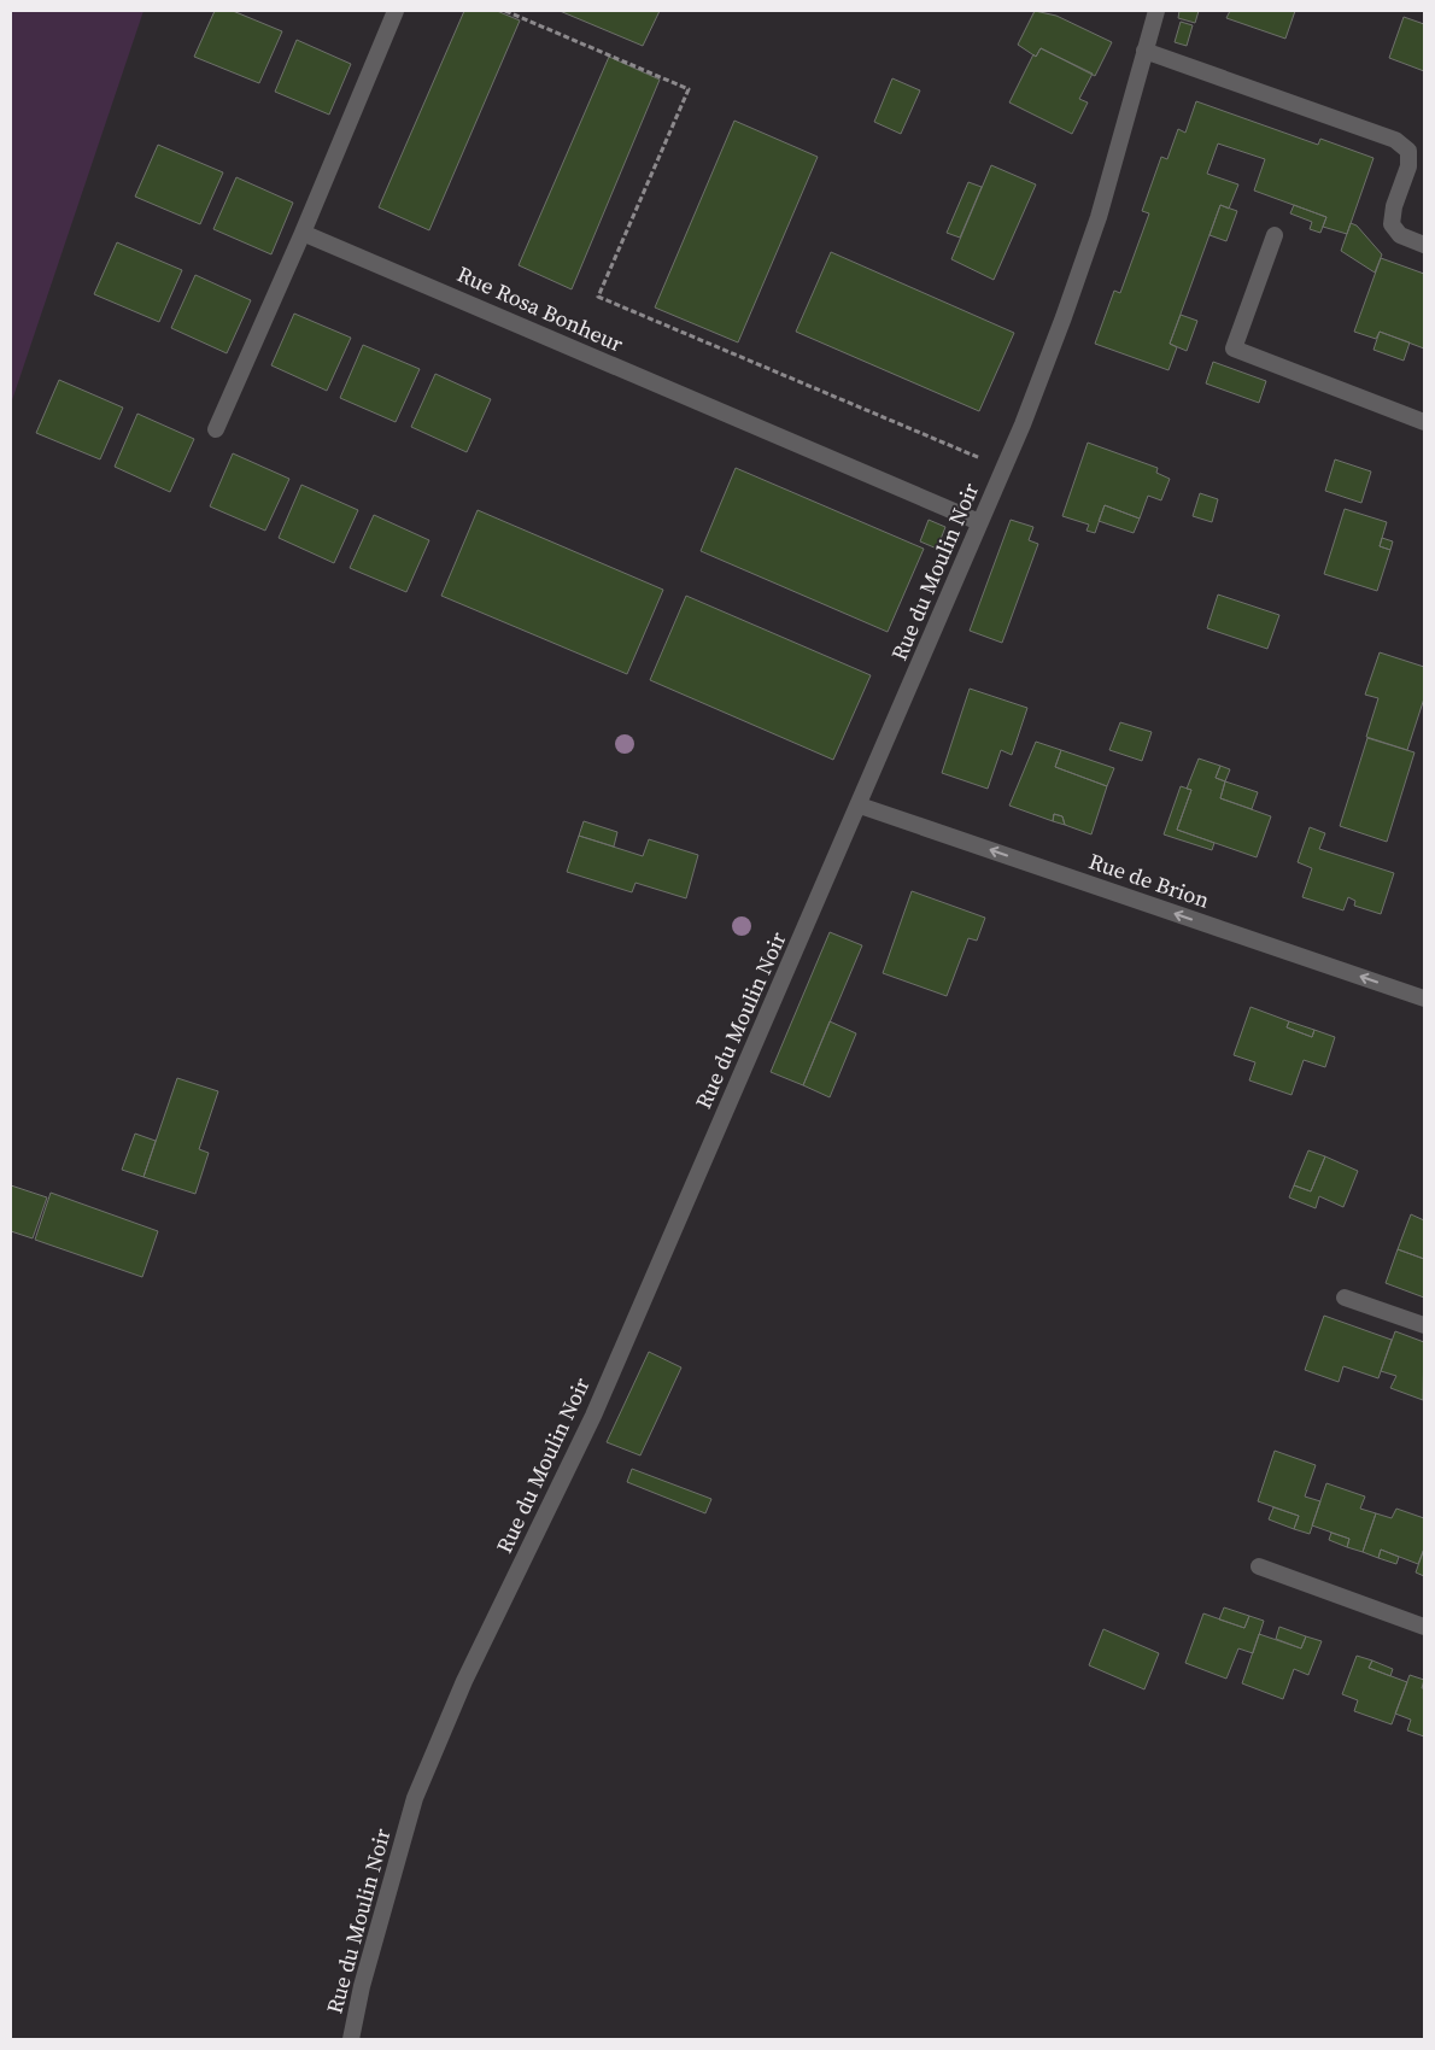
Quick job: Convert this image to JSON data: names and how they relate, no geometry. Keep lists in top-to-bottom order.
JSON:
{
  "streets": {
    "street": ["Rue Rosa Bonheur", "Rue du Moulin Noir", "Rue de Brion"]
  },
  "crossings": [
    ["Rue Rosa Bonheur", "Rue du Moulin Noir"],
    ["Rue du Moulin Noir", "Rue de Brion"]
  ],
  "one_way": ["Rue de Brion"]
}
